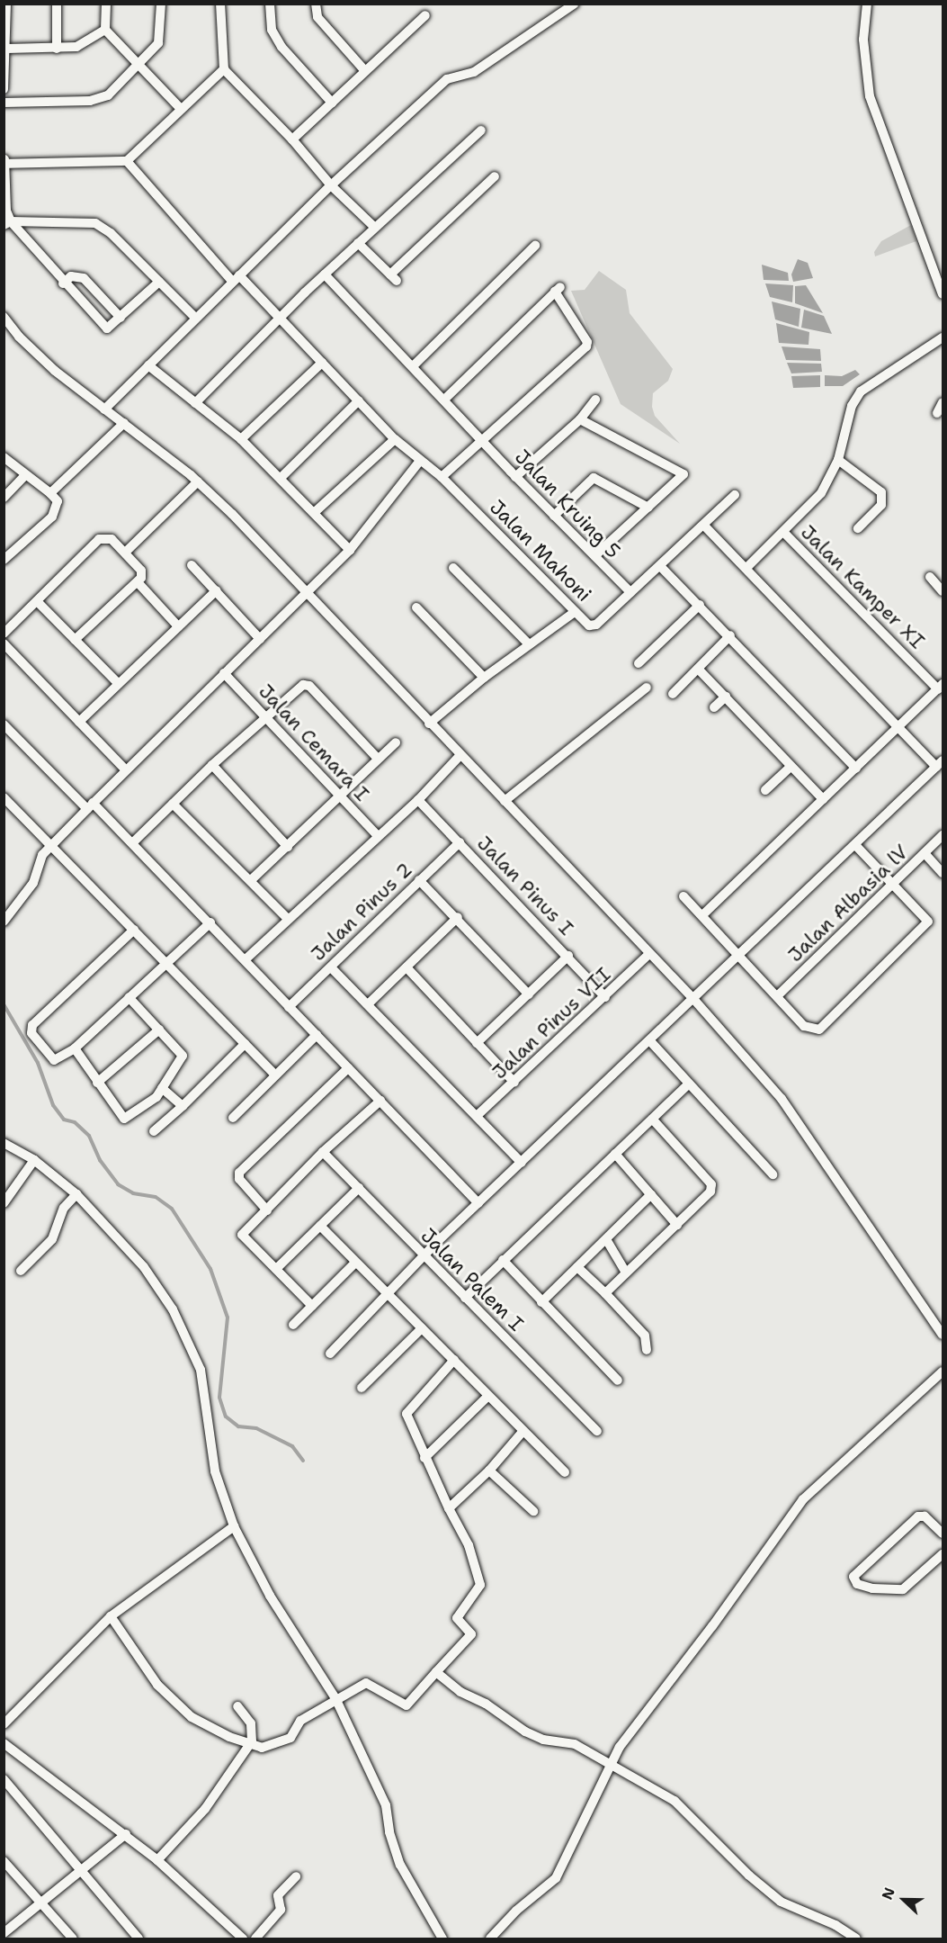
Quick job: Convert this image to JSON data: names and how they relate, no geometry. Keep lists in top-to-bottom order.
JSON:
{
  "streets": {
    "street": [
      "Jalan Kruing 5",
      "Jalan Mahoni",
      "Jalan Kamper XI",
      "Jalan Cemara I",
      "Jalan Pinus I",
      "Jalan Albasia lV",
      "Jalan Pinus 2",
      "Jalan Pinus VII",
      "Jalan Palem I"
    ]
  },
  "crossings": [
    ["Jalan Kruing 5", "Jalan Mahoni"],
    ["Jalan Pinus I", "Jalan Pinus 2"],
    ["Jalan Pinus I", "Jalan Pinus VII"]
  ],
  "north": "left"
}
